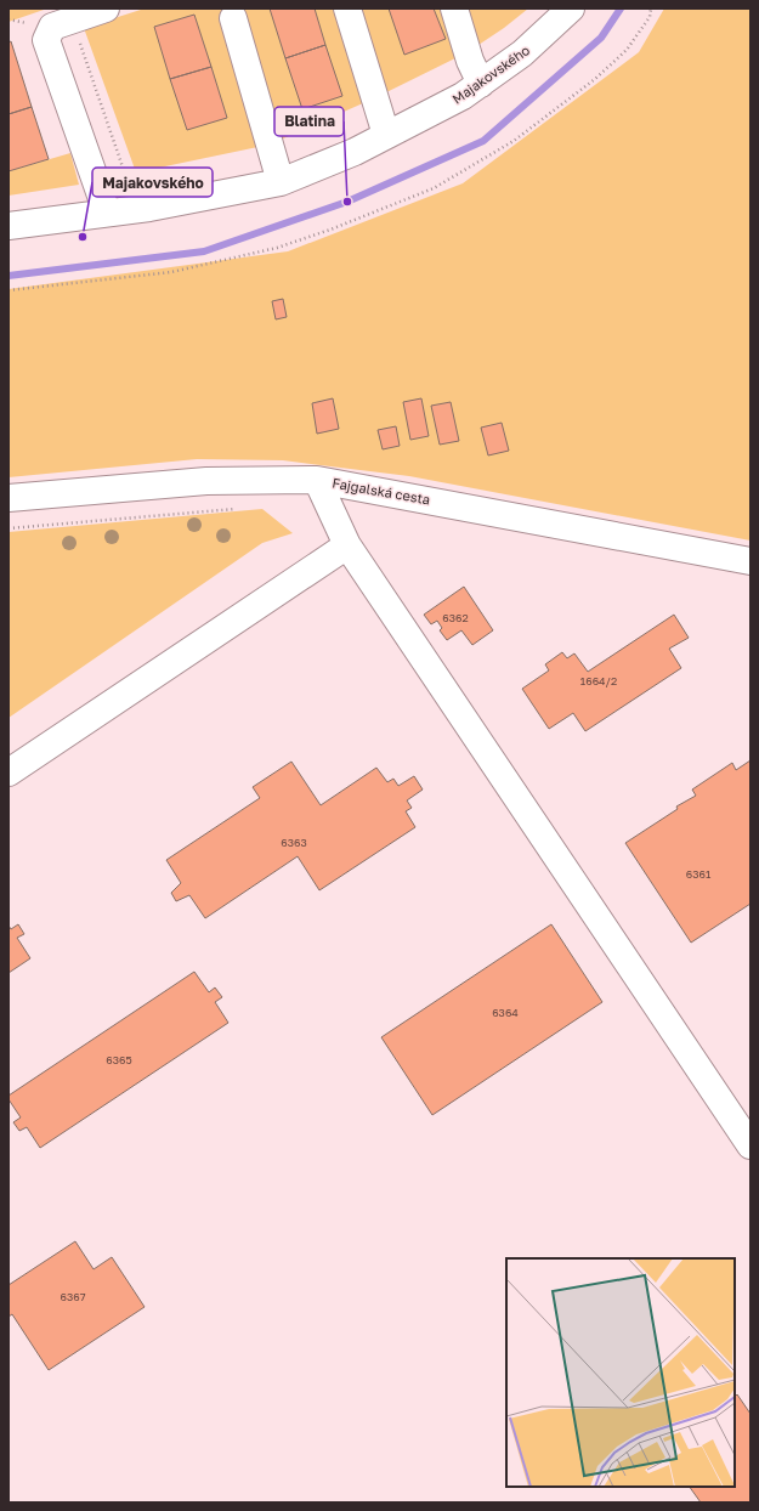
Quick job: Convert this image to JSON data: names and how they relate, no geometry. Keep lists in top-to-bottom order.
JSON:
{
  "streets": {
    "street": ["Majakovského", "Fajgalská cesta"]
  },
  "places": ["Blatina", "Majakovského"],
  "house_numbers": [
    "6362",
    "1664/2",
    "6363",
    "6361",
    "6364",
    "6365",
    "6367"
  ]
}
